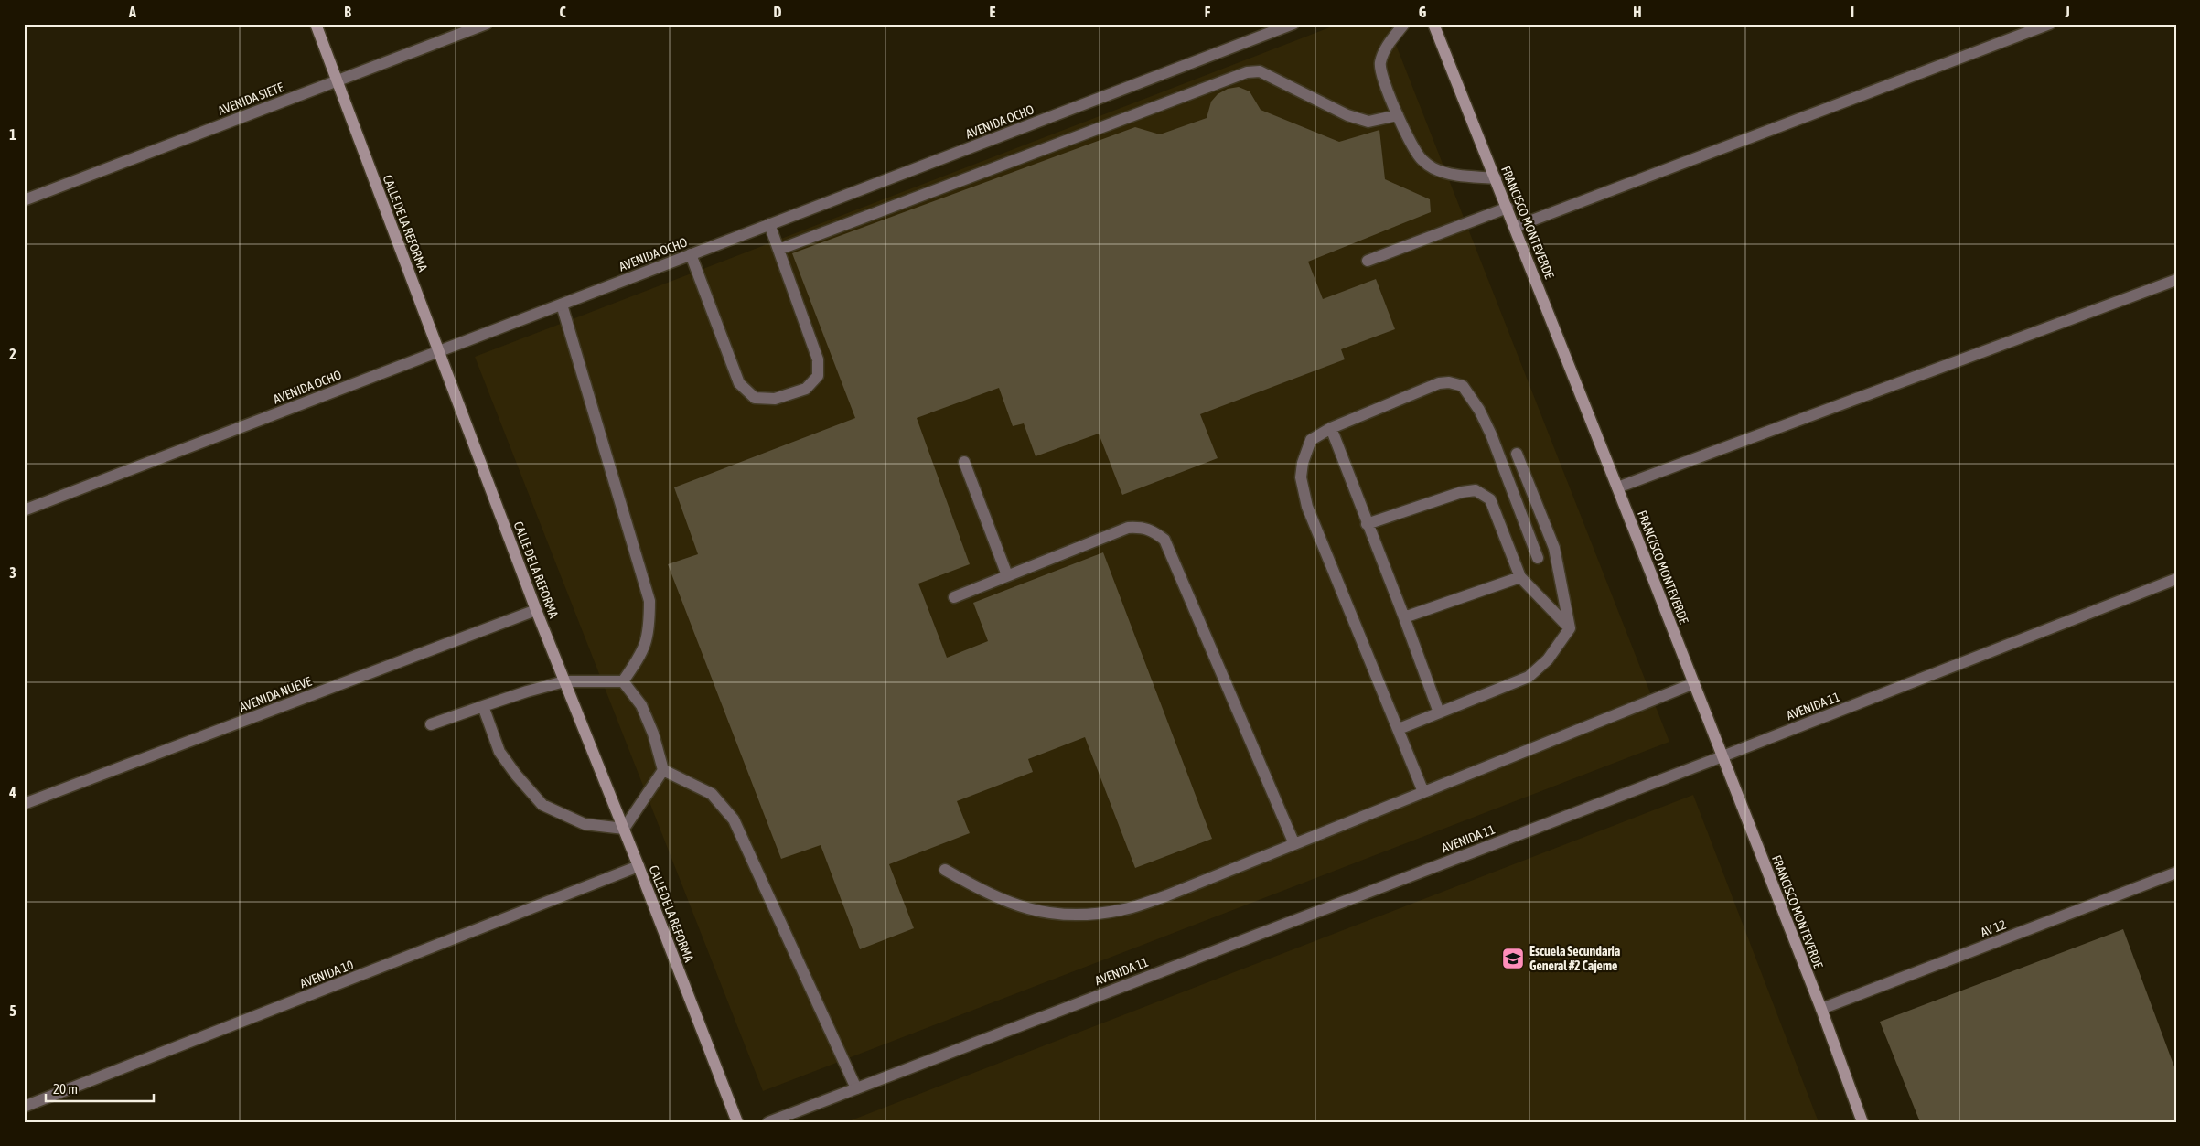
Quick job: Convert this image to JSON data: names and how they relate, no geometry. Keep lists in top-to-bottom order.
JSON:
{
  "streets": {
    "main road": ["FRANCISCO MONTEVERDE", "CALLE DE LA REFORMA"],
    "street": [
      "AVENIDA SIETE",
      "AVENIDA OCHO",
      "AVENIDA NUEVE",
      "AVENIDA 11",
      "AV 12",
      "AVENIDA 10"
    ]
  },
  "crossings": [
    ["AVENIDA SIETE", "CALLE DE LA REFORMA"],
    ["AVENIDA OCHO", "CALLE DE LA REFORMA"],
    ["FRANCISCO MONTEVERDE", "AVENIDA 11"],
    ["FRANCISCO MONTEVERDE", "AV 12"],
    ["CALLE DE LA REFORMA", "AVENIDA NUEVE"],
    ["CALLE DE LA REFORMA", "AVENIDA 10"]
  ],
  "places": {
    "school or university": ["Escuela Secundaria General #2 Cajeme"]
  },
  "scale_bar": "20 m",
  "grid": {
    "columns": [
      "A",
      "B",
      "C",
      "D",
      "E",
      "F",
      "G",
      "H",
      "I",
      "J"
    ],
    "rows": [
      "1",
      "2",
      "3",
      "4",
      "5"
    ]
  }
}
